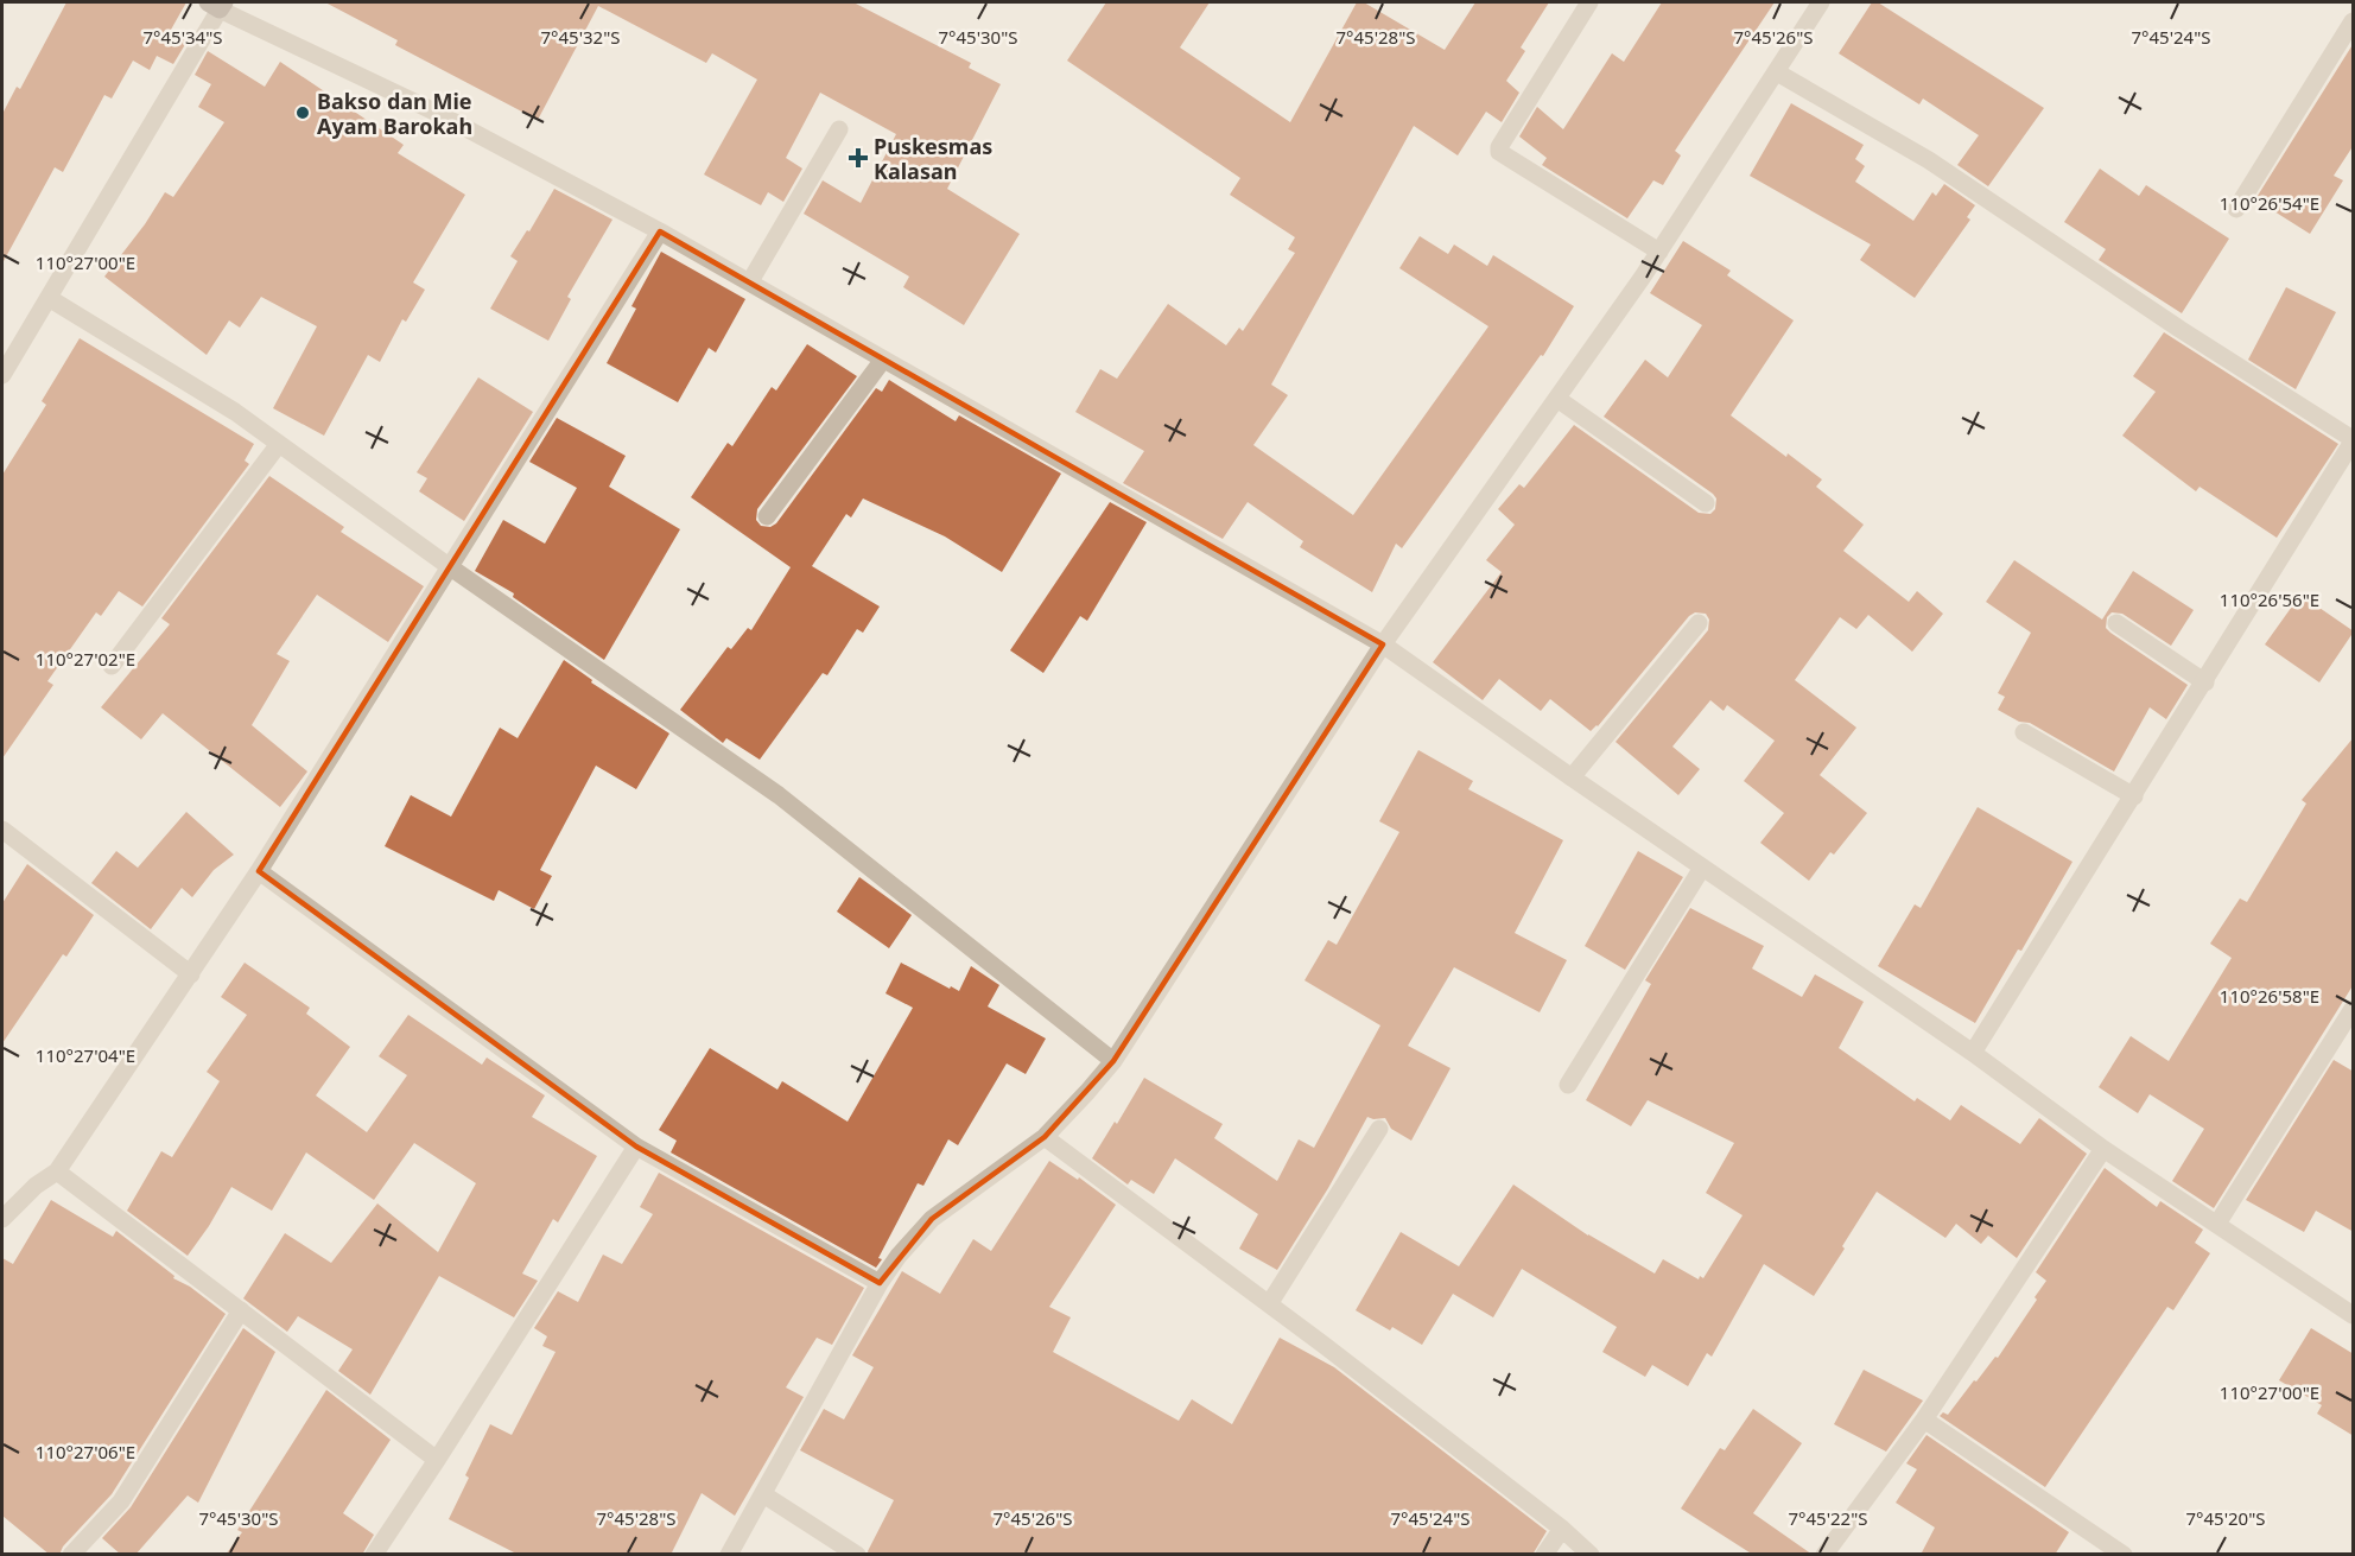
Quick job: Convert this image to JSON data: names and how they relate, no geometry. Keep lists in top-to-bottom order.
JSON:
{
  "places": {
    "other": ["Bakso dan Mie Ayam Barokah"],
    "health": ["Puskesmas Kalasan"]
  },
  "coordinates": [
    "7°45'34\"S",
    "7°45'32\"S",
    "7°45'30\"S",
    "7°45'28\"S",
    "7°45'26\"S",
    "7°45'24\"S",
    "110°26'54\"E",
    "110°27'00\"E",
    "110°26'56\"E",
    "110°27'02\"E",
    "110°26'58\"E",
    "110°27'04\"E",
    "110°27'06\"E",
    "7°45'22\"S",
    "7°45'20\"S"
  ]
}
